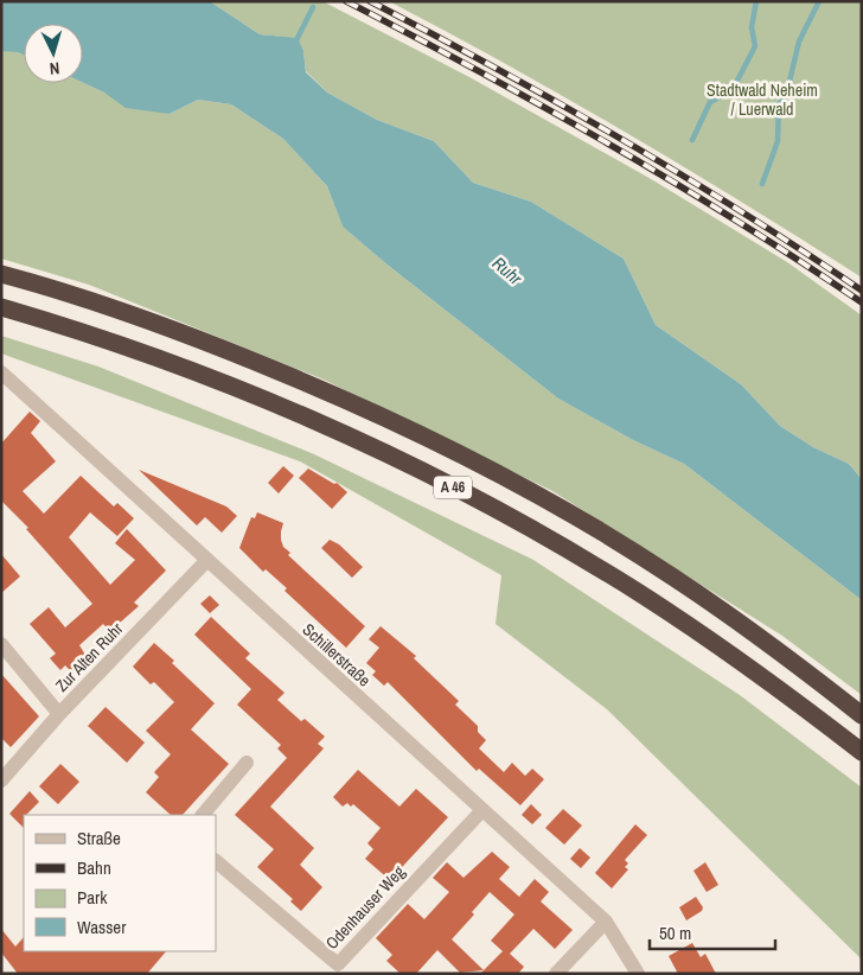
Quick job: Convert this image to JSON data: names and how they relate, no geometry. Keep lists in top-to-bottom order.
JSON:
{
  "streets": {
    "highway": ["A 46"],
    "street": ["Schillerstraße", "Zur Alten Ruhr", "Odenhauser Weg"]
  },
  "crossings": [
    ["Schillerstraße", "Zur Alten Ruhr"],
    ["Schillerstraße", "Odenhauser Weg"]
  ],
  "water": ["Ruhr"],
  "parks": ["Stadtwald Neheim / Luerwald"],
  "legend": [
    "Straße",
    "Bahn",
    "Park",
    "Wasser"
  ],
  "scale_bar": "50 m",
  "north": "bottom"
}
